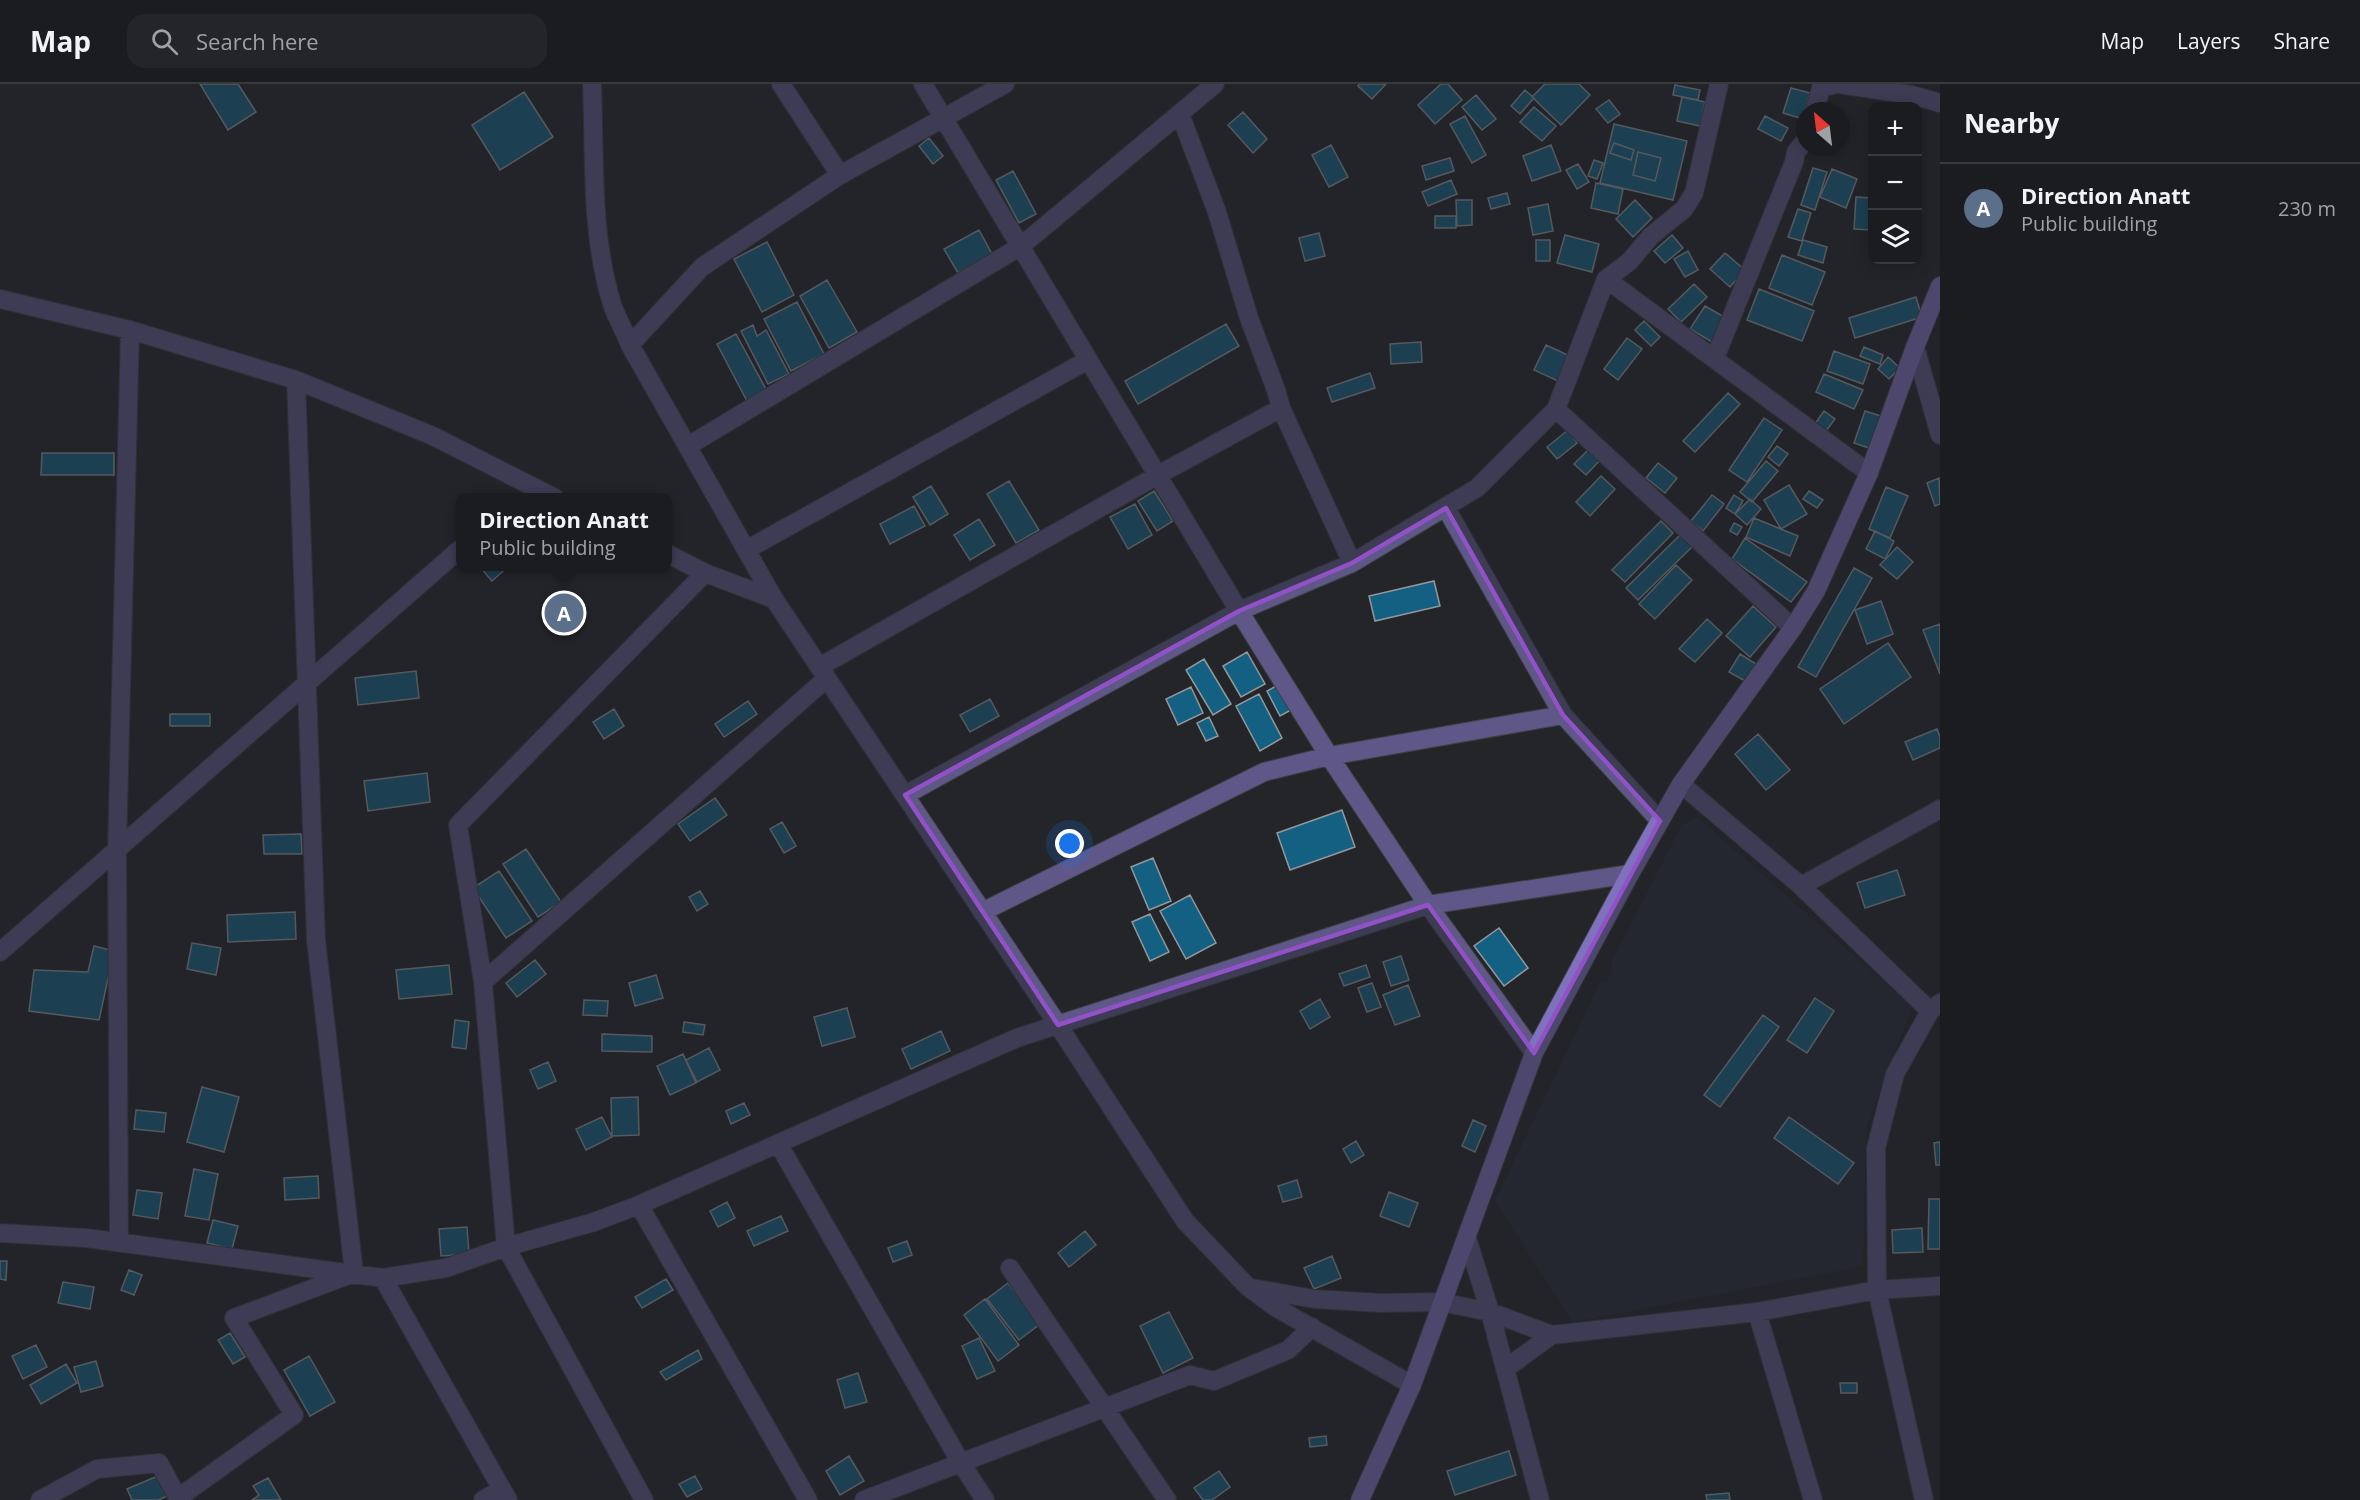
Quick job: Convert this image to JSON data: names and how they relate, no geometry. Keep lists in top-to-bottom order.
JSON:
{
  "north": "top left",
  "page": {
    "header": "Map",
    "search": "Search here",
    "nav": ["Map", "Layers", "Share"],
    "heading": "Nearby",
    "map_buttons": ["+", "−"],
    "list": [
      {
        "mark": "A",
        "name": "Direction Anatt",
        "note": "Public building",
        "value": "230 m"
      }
    ],
    "popup": ["Direction Anatt", "Public building"],
    "pins": "A"
  }
}
